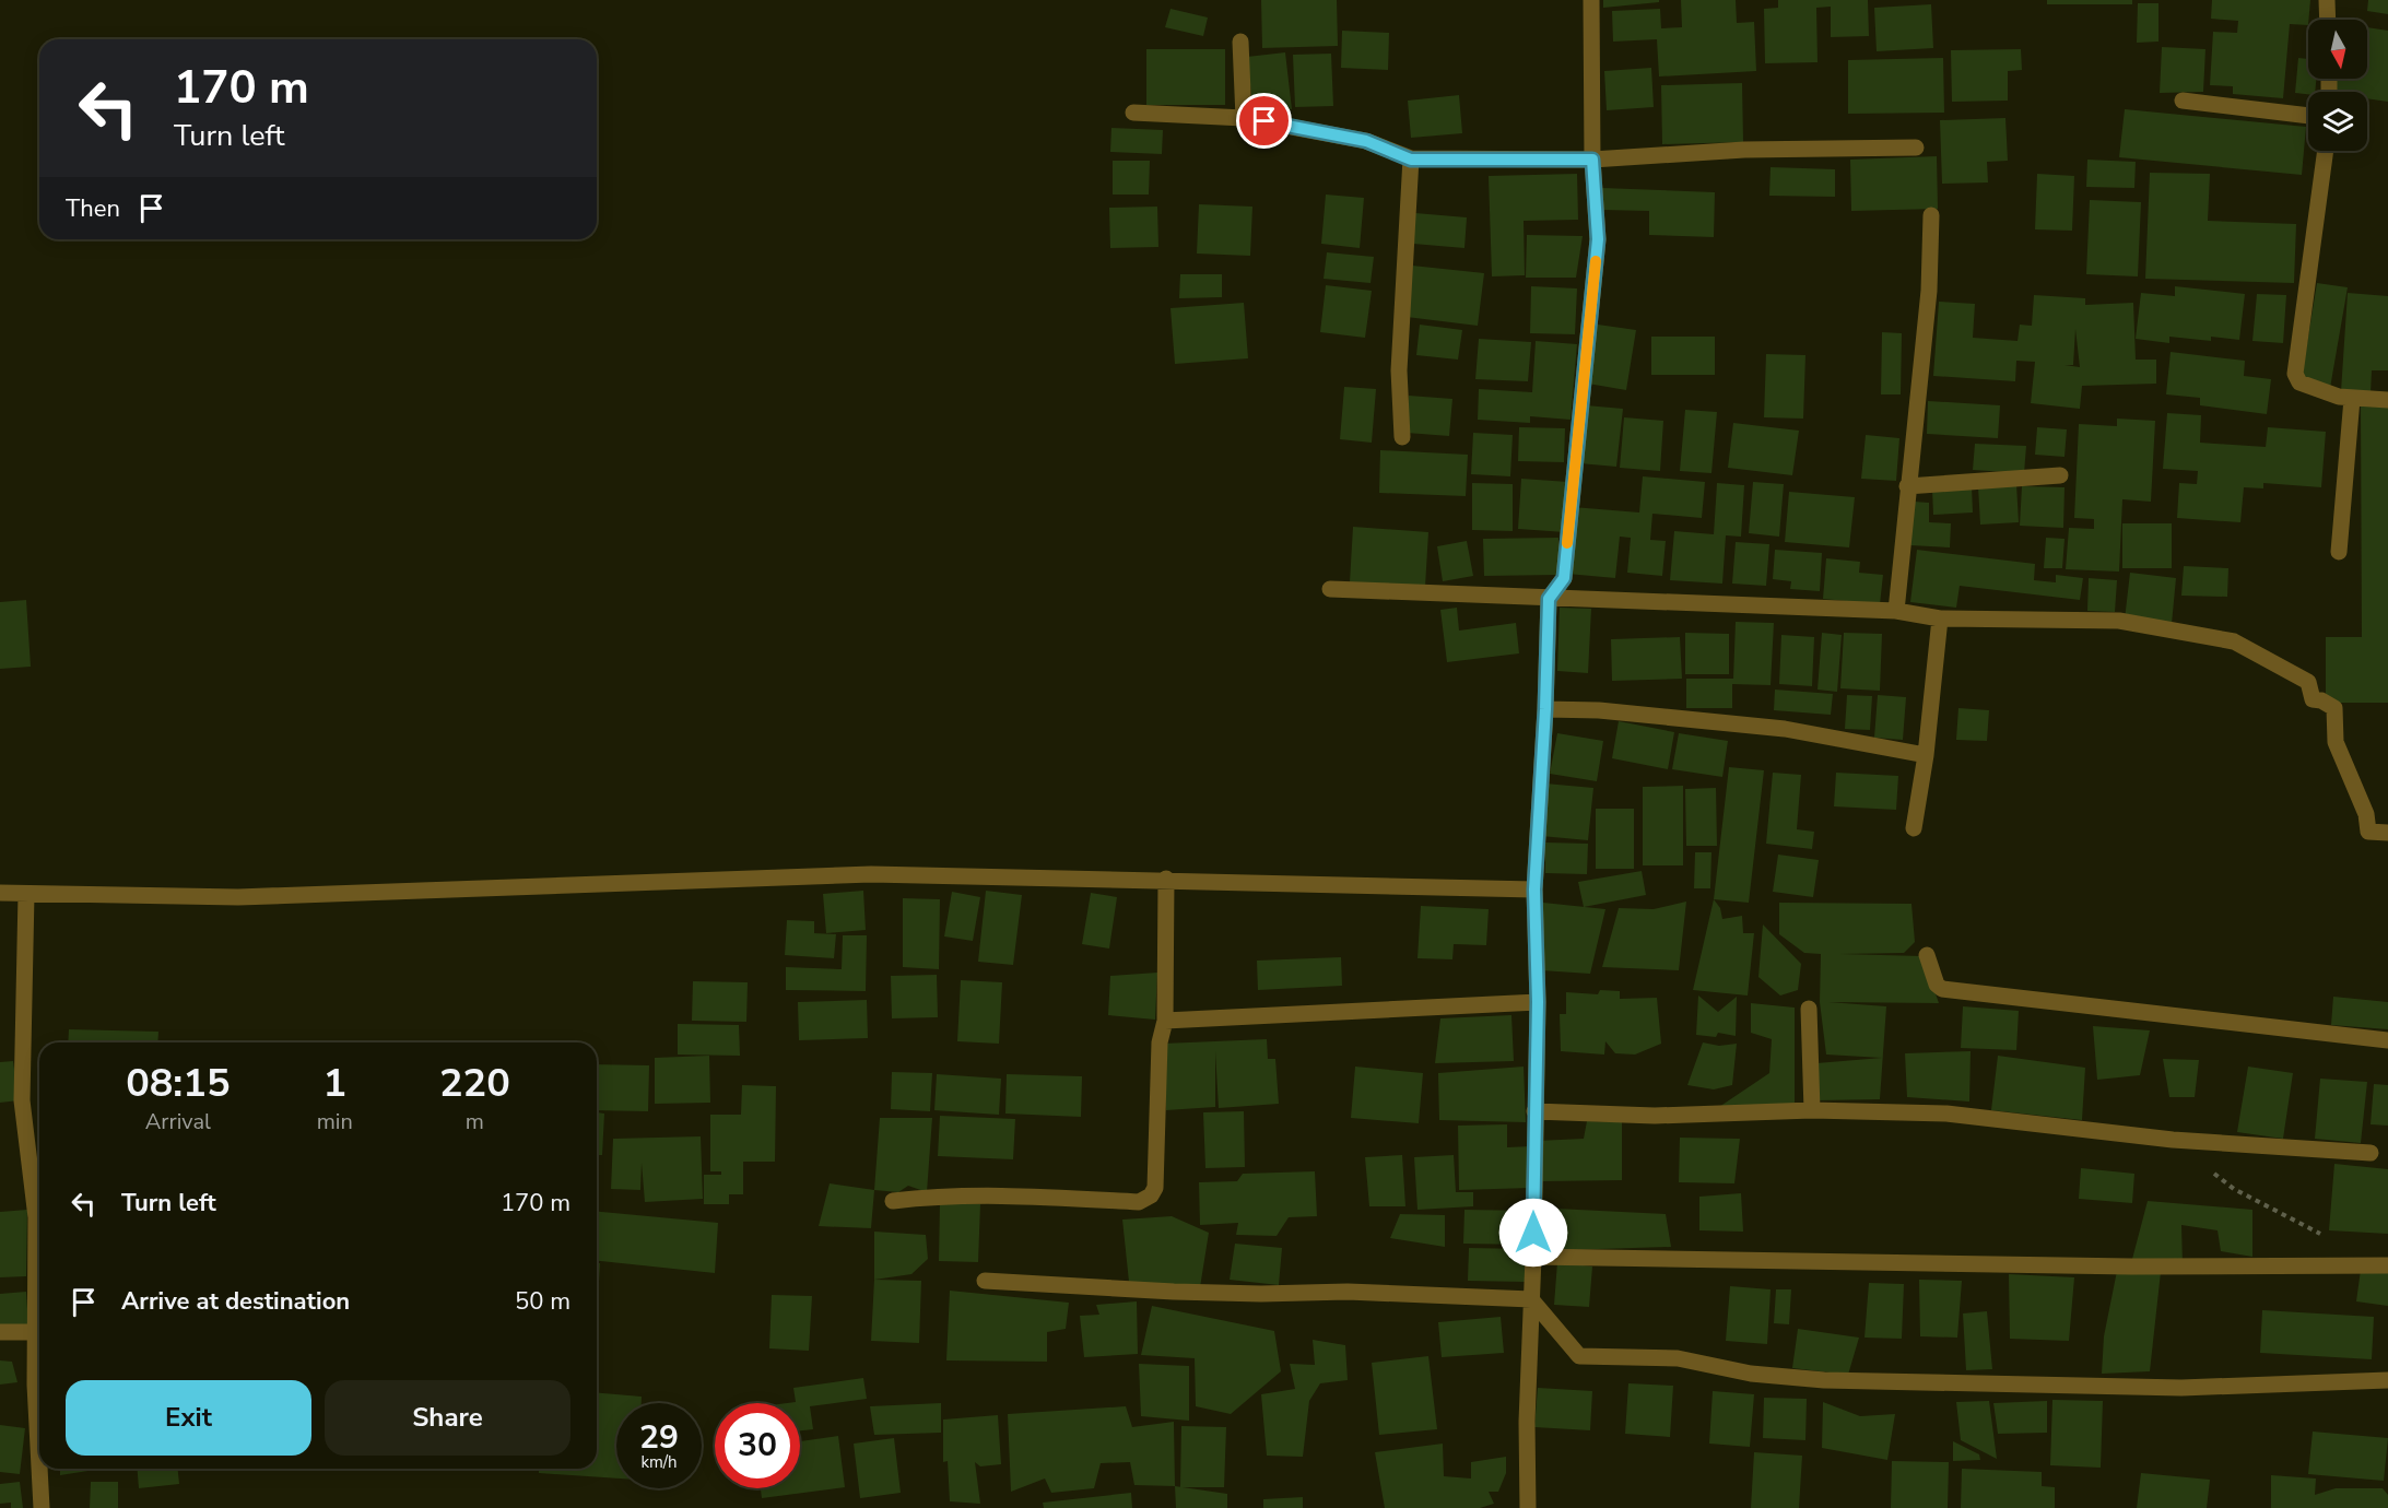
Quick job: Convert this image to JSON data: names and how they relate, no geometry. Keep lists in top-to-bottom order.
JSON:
{
  "north": "bottom",
  "page": {
    "turn": ["170 m", "Turn left"],
    "then": "Then",
    "eta": [
      "08:15",
      "Arrival",
      "1",
      "min",
      "220",
      "m"
    ],
    "list": [
      {
        "name": "Turn left",
        "value": "170 m"
      },
      {
        "name": "Arrive at destination",
        "value": "50 m"
      }
    ],
    "buttons": ["Exit", "Share"],
    "speed": "29 km/h",
    "limit": "30"
  }
}
